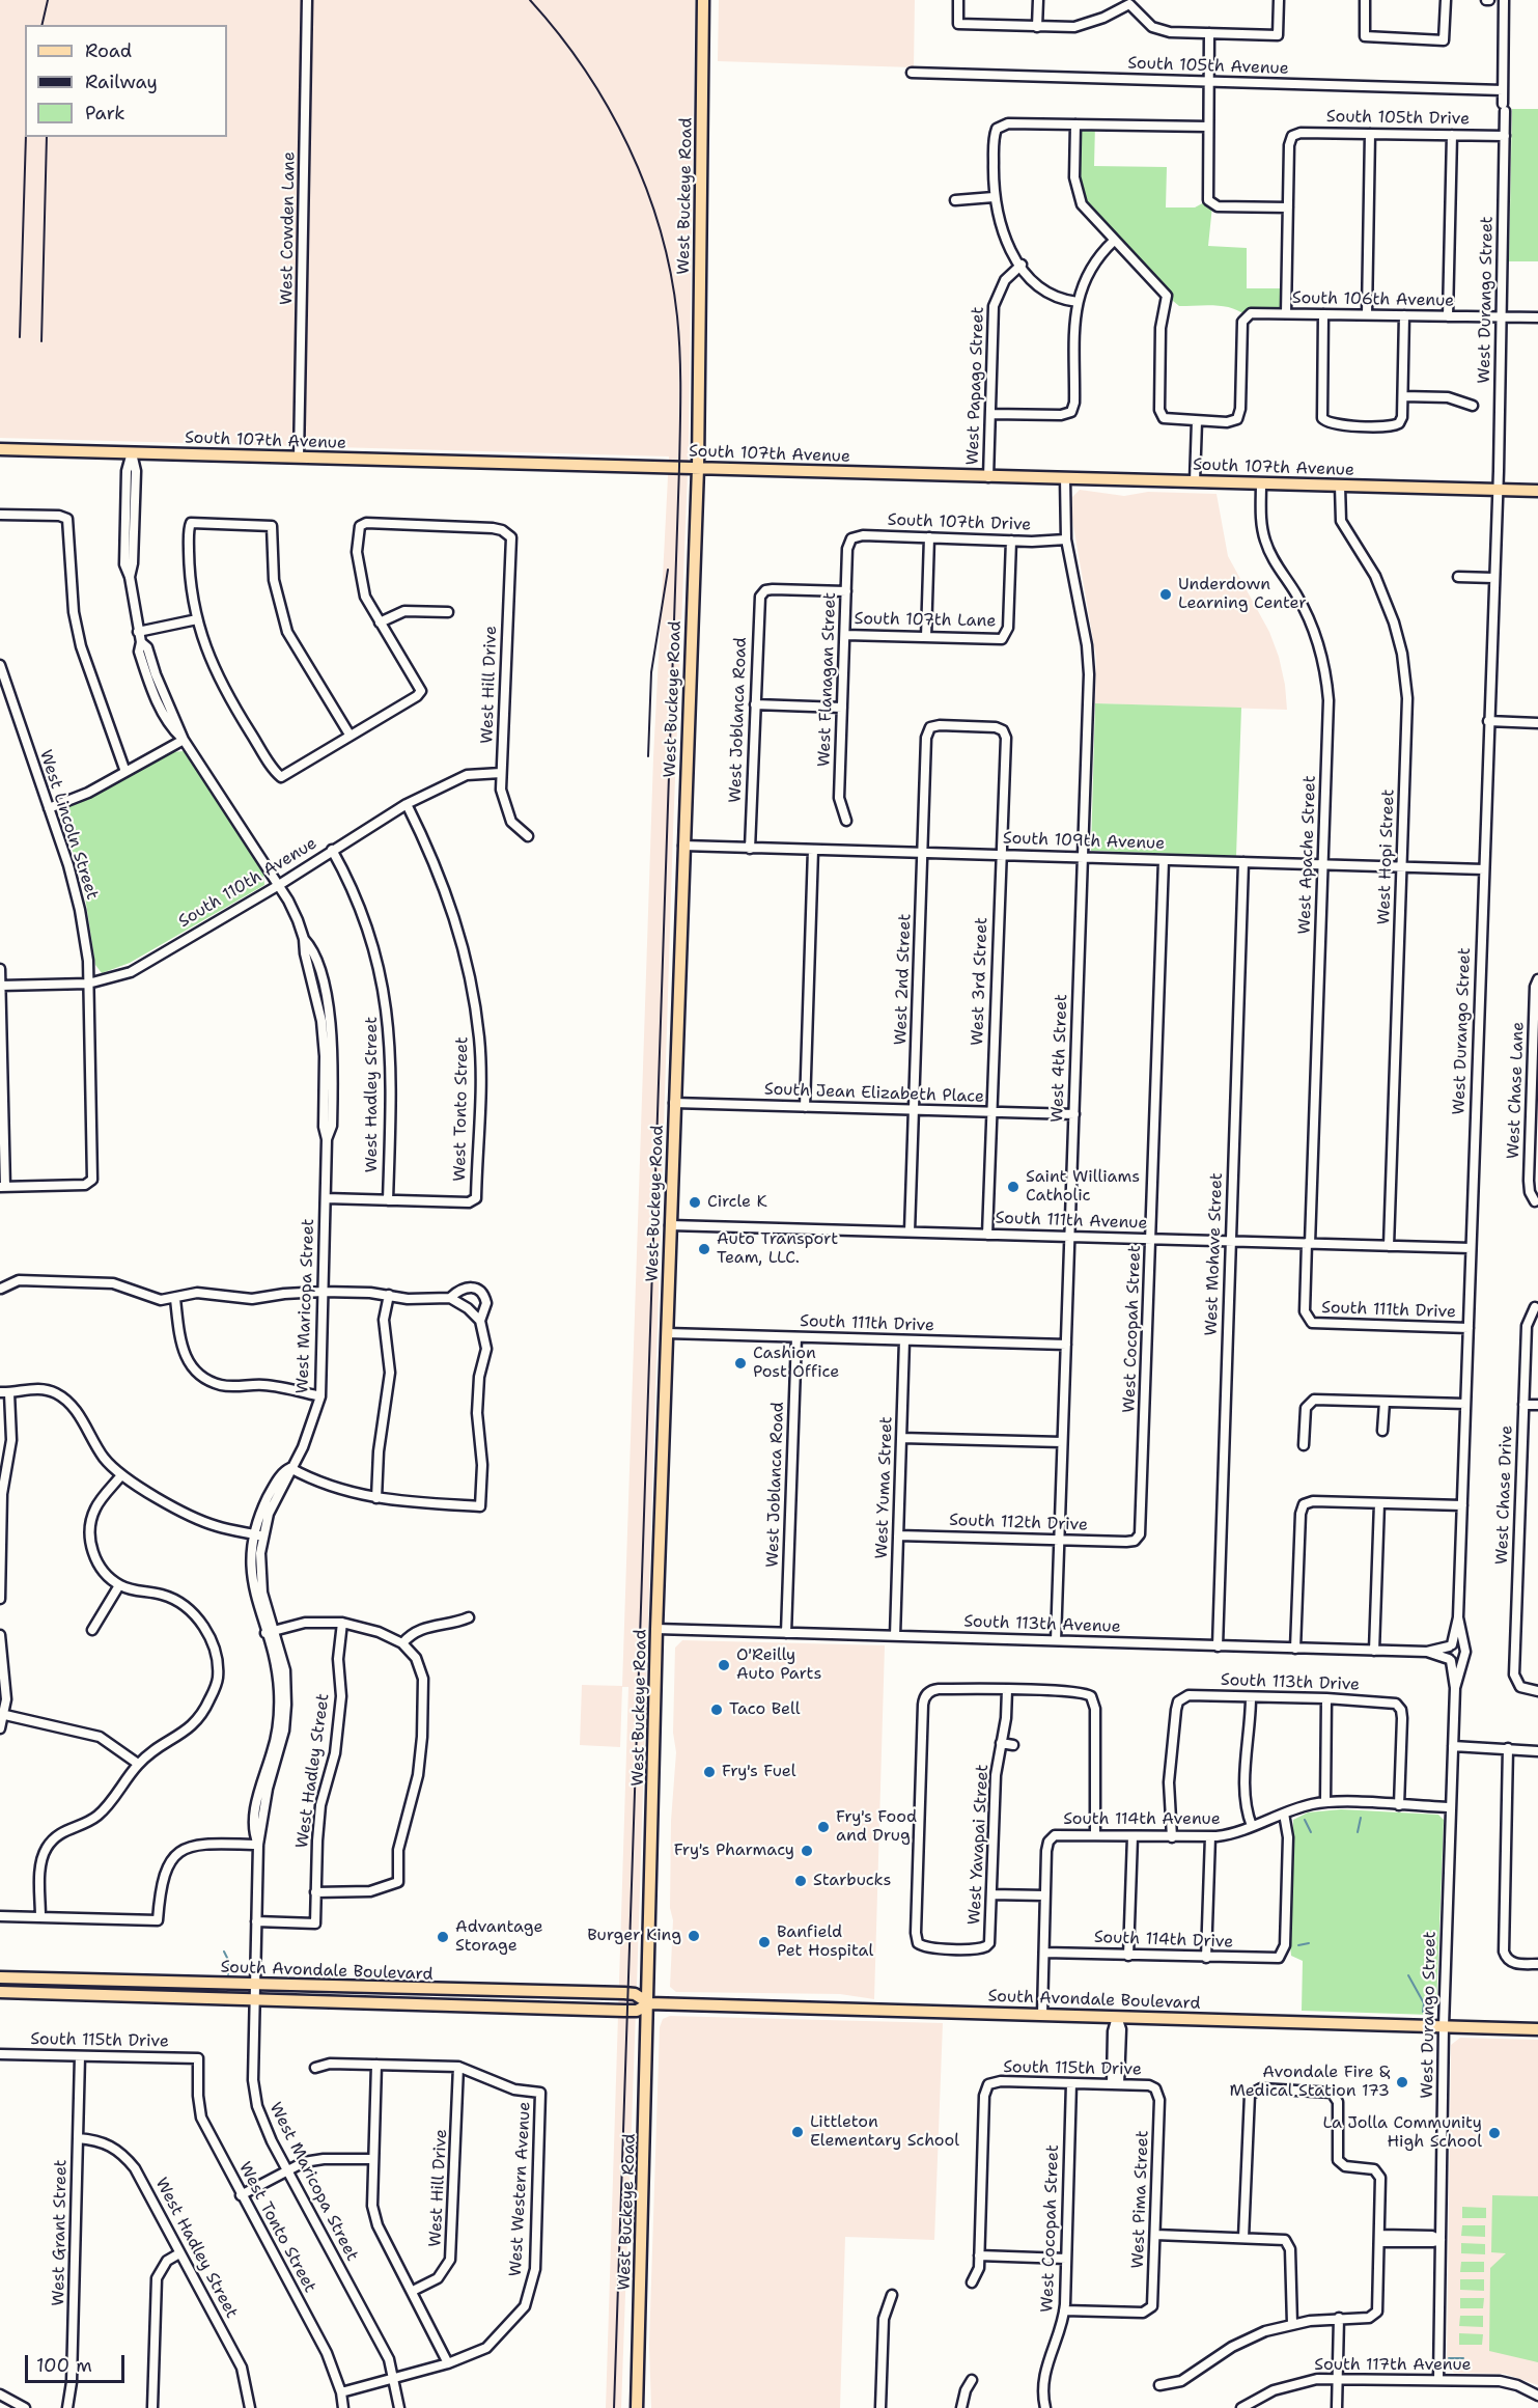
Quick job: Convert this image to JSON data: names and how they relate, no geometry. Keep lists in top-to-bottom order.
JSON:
{
  "streets": {
    "main road": ["West Buckeye Road", "South 107th Avenue", "South Avondale Boulevard"],
    "street": [
      "South 105th Avenue",
      "South 105th Drive",
      "West Cowden Lane",
      "South 106th Avenue",
      "West Durango Street",
      "West Papago Street",
      "South 107th Drive",
      "South 107th Lane",
      "West Flanagan Street",
      "West Hill Drive",
      "West Joblanca Road",
      "West Lincoln Street",
      "South 109th Avenue",
      "West Apache Street",
      "West Hopi Street",
      "South 110th Avenue",
      "West 2nd Street",
      "West 3rd Street",
      "West 4th Street",
      "West Chase Lane",
      "South Jean Elizabeth Place",
      "West Hadley Street",
      "West Tonto Street",
      "South 111th Avenue",
      "West Mohave Street",
      "West Maricopa Street",
      "South 111th Drive",
      "West Cocopah Street",
      "West Yuma Street",
      "West Chase Drive",
      "South 112th Drive",
      "South 113th Avenue",
      "South 113th Drive",
      "South 114th Avenue",
      "West Yavapai Street",
      "South 114th Drive",
      "South 115th Drive",
      "West Western Avenue",
      "West Pima Street",
      "West Grant Street",
      "South 117th Avenue"
    ]
  },
  "crossings": [
    ["South 105th Avenue", "West Durango Street"],
    ["South 105th Drive", "West Durango Street"],
    ["West Buckeye Road", "South 107th Avenue"],
    ["West Buckeye Road", "South 109th Avenue"],
    ["West Buckeye Road", "South Jean Elizabeth Place"],
    ["West Buckeye Road", "South 111th Avenue"],
    ["West Buckeye Road", "South 111th Drive"],
    ["West Buckeye Road", "South 113th Avenue"],
    ["West Buckeye Road", "South Avondale Boulevard"],
    ["West Cowden Lane", "South 107th Avenue"],
    ["South 106th Avenue", "West Durango Street"],
    ["West Durango Street", "South 107th Avenue"],
    ["West Durango Street", "South 109th Avenue"],
    ["West Durango Street", "South 111th Avenue"],
    ["West Durango Street", "South 111th Drive"],
    ["West Durango Street", "South 113th Avenue"],
    ["West Durango Street", "South 114th Avenue"],
    ["West Durango Street", "South Avondale Boulevard"],
    ["West Durango Street", "South 117th Avenue"],
    ["West Papago Street", "South 107th Avenue"],
    ["South 107th Avenue", "West Apache Street"],
    ["South 107th Avenue", "West Hopi Street"],
    ["South 107th Avenue", "West 4th Street"],
    ["South 107th Avenue", "West Maricopa Street"],
    ["South 107th Drive", "South 107th Lane"],
    ["South 107th Drive", "West Flanagan Street"],
    ["South 107th Drive", "West 4th Street"],
    ["South 107th Lane", "West Flanagan Street"],
    ["South 107th Lane", "West Joblanca Road"],
    ["West Hill Drive", "South 110th Avenue"],
    ["West Hill Drive", "West Western Avenue"],
    ["West Joblanca Road", "South 109th Avenue"],
    ["West Joblanca Road", "South 111th Drive"],
    ["West Joblanca Road", "South 113th Avenue"],
    ["West Lincoln Street", "South 110th Avenue"],
    ["South 109th Avenue", "West Apache Street"],
    ["South 109th Avenue", "West Hopi Street"],
    ["South 109th Avenue", "West 2nd Street"],
    ["South 109th Avenue", "West 3rd Street"],
    ["South 109th Avenue", "West 4th Street"],
    ["South 109th Avenue", "West Mohave Street"],
    ["South 109th Avenue", "West Cocopah Street"],
    ["West Apache Street", "South 111th Avenue"],
    ["West Apache Street", "South 111th Drive"],
    ["West Hopi Street", "South 111th Avenue"],
    ["South 110th Avenue", "West Hadley Street"],
    ["South 110th Avenue", "West Tonto Street"],
    ["South 110th Avenue", "West Maricopa Street"],
    ["West 2nd Street", "West 3rd Street"],
    ["West 2nd Street", "South Jean Elizabeth Place"],
    ["West 2nd Street", "South 111th Avenue"],
    ["West 3rd Street", "South Jean Elizabeth Place"],
    ["West 3rd Street", "South 111th Avenue"],
    ["West 4th Street", "South Jean Elizabeth Place"],
    ["West 4th Street", "South 111th Avenue"],
    ["West 4th Street", "South 111th Drive"],
    ["West 4th Street", "South 112th Drive"],
    ["West 4th Street", "South 113th Avenue"],
    ["West Hadley Street", "West Tonto Street"],
    ["West Hadley Street", "West Maricopa Street"],
    ["West Hadley Street", "West Grant Street"],
    ["West Tonto Street", "South 115th Drive"],
    ["South 111th Avenue", "West Mohave Street"],
    ["South 111th Avenue", "West Cocopah Street"],
    ["West Mohave Street", "South 113th Avenue"],
    ["West Maricopa Street", "South Avondale Boulevard"],
    ["South 111th Drive", "West Yuma Street"],
    ["West Cocopah Street", "South 112th Drive"],
    ["West Cocopah Street", "South 115th Drive"],
    ["West Cocopah Street", "West Pima Street"],
    ["West Yuma Street", "South 112th Drive"],
    ["West Yuma Street", "South 113th Avenue"],
    ["South 113th Drive", "South 114th Avenue"],
    ["South 114th Avenue", "South 114th Drive"],
    ["South 115th Drive", "West Pima Street"],
    ["South 115th Drive", "West Grant Street"]
  ],
  "places": [
    "Underdown Learning Center",
    "Saint Williams Catholic",
    "Circle K",
    "Auto Transport Team, LLC.",
    "Cashion Post Office",
    "O'Reilly Auto Parts",
    "Taco Bell",
    "Fry's Fuel",
    "Fry's Food and Drug",
    "Fry's Pharmacy",
    "Starbucks",
    "Burger King",
    "Advantage Storage",
    "Banfield Pet Hospital",
    "Avondale Fire & Medical Station 173",
    "Littleton Elementary School",
    "La Jolla Community High School"
  ],
  "legend": ["Road", "Railway", "Park"],
  "scale_bar": "100 m"
}
